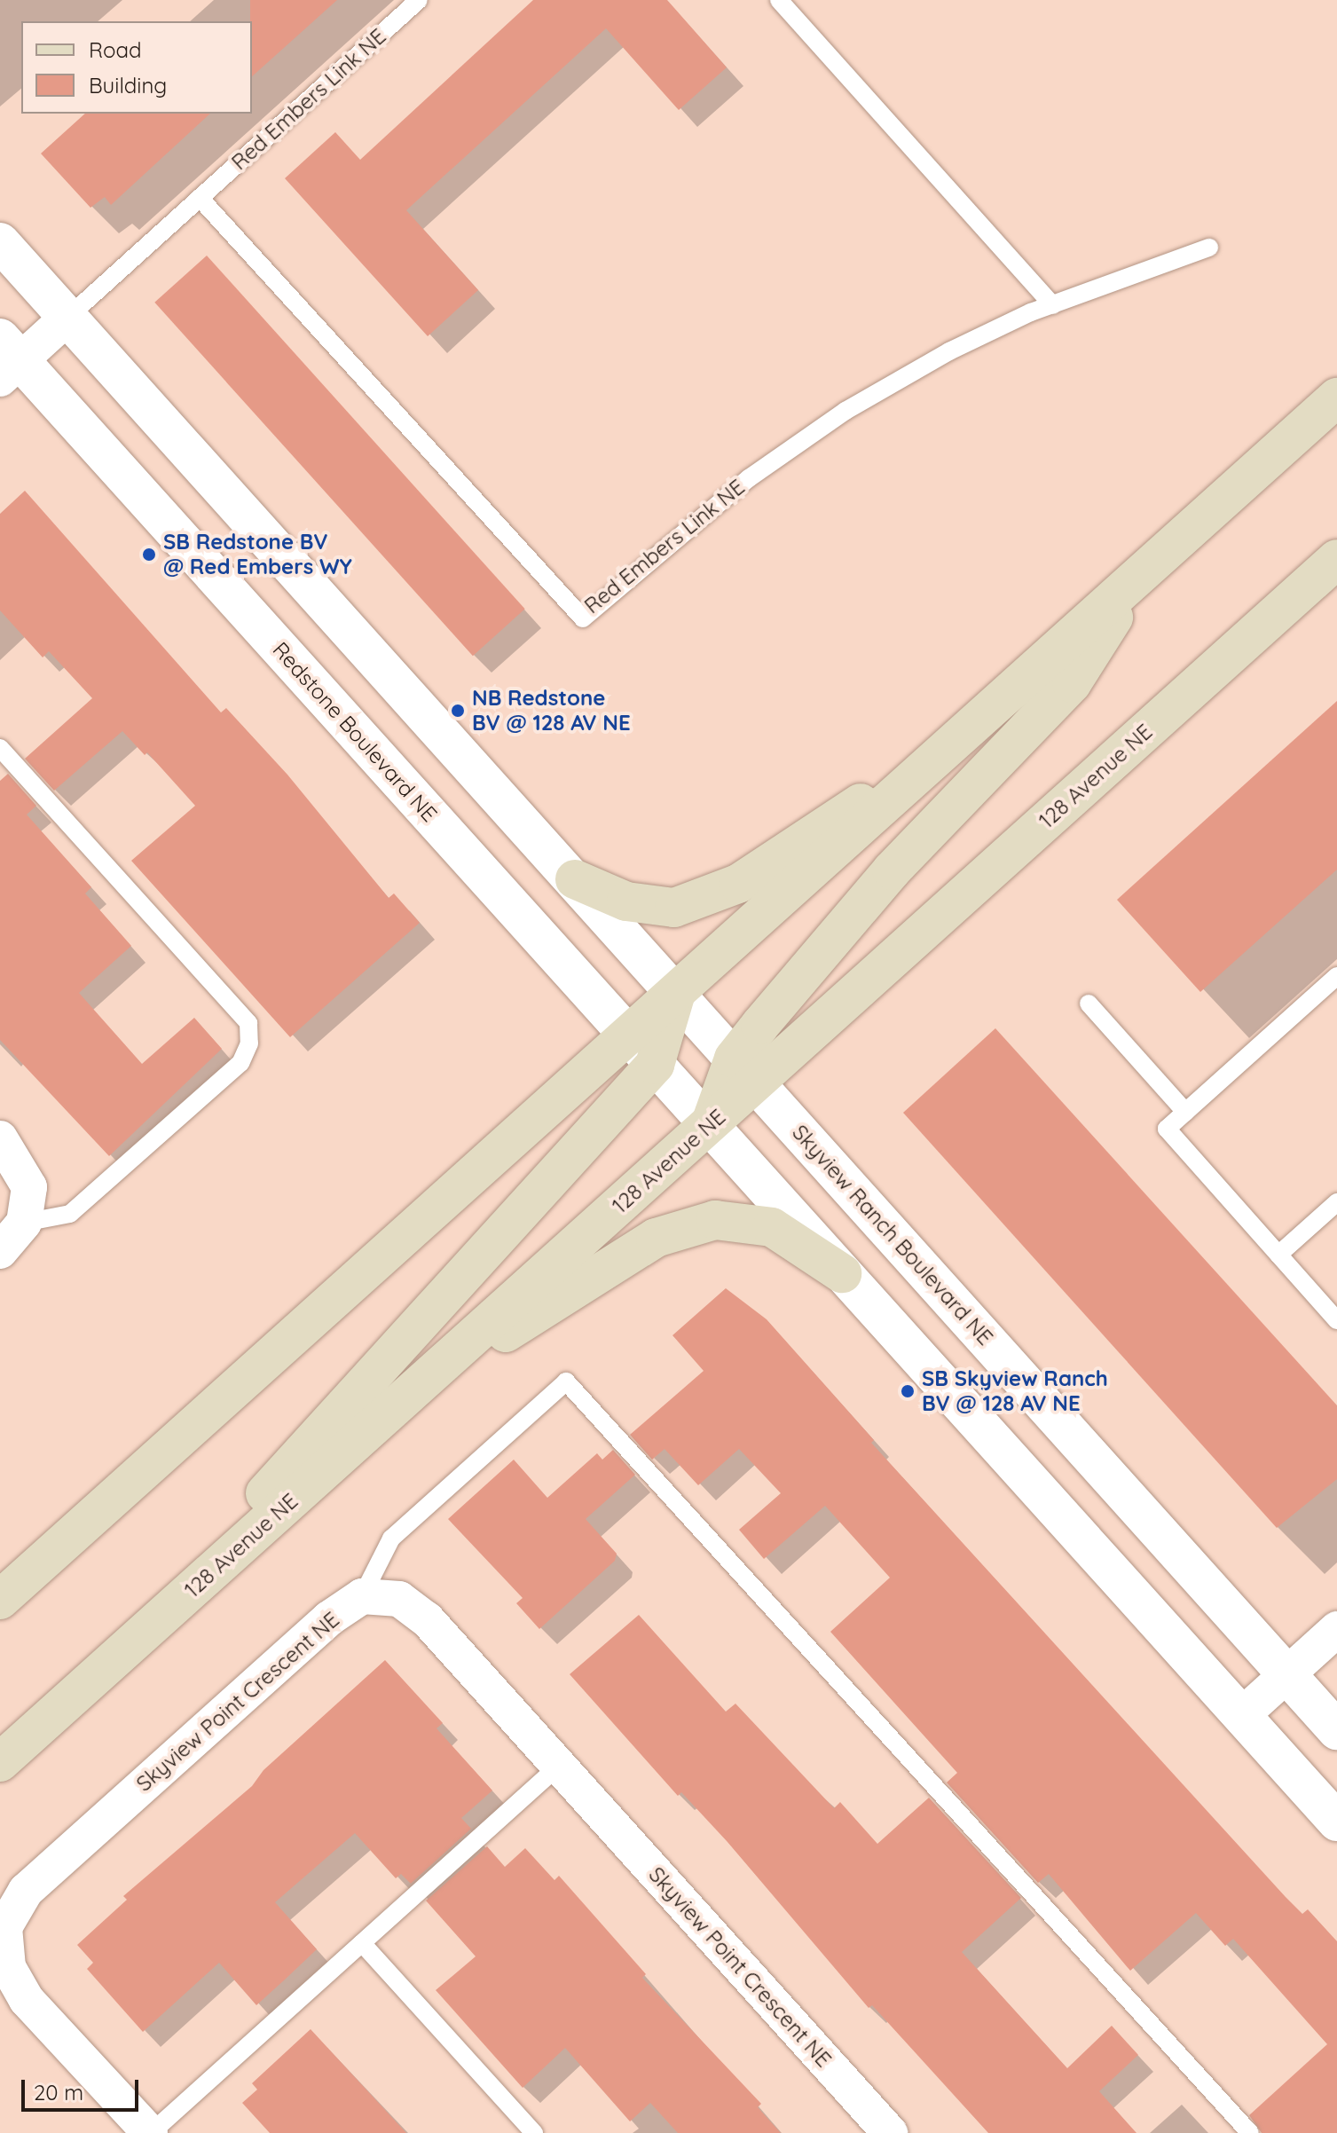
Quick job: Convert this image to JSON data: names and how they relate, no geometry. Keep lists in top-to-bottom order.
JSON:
{
  "streets": {
    "main road": ["128 Avenue NE"],
    "street": ["Redstone Boulevard NE", "Skyview Ranch Boulevard NE", "Skyview Point Crescent NE"],
    "lane": ["Red Embers Link NE"]
  },
  "crossings": [
    ["Redstone Boulevard NE", "128 Avenue NE"],
    ["128 Avenue NE", "Skyview Ranch Boulevard NE"]
  ],
  "places": ["SB Redstone BV @ Red Embers WY", "NB Redstone BV @ 128 AV NE", "SB Skyview Ranch BV @ 128 AV NE"],
  "legend": ["Road", "Building"],
  "scale_bar": "20 m"
}
